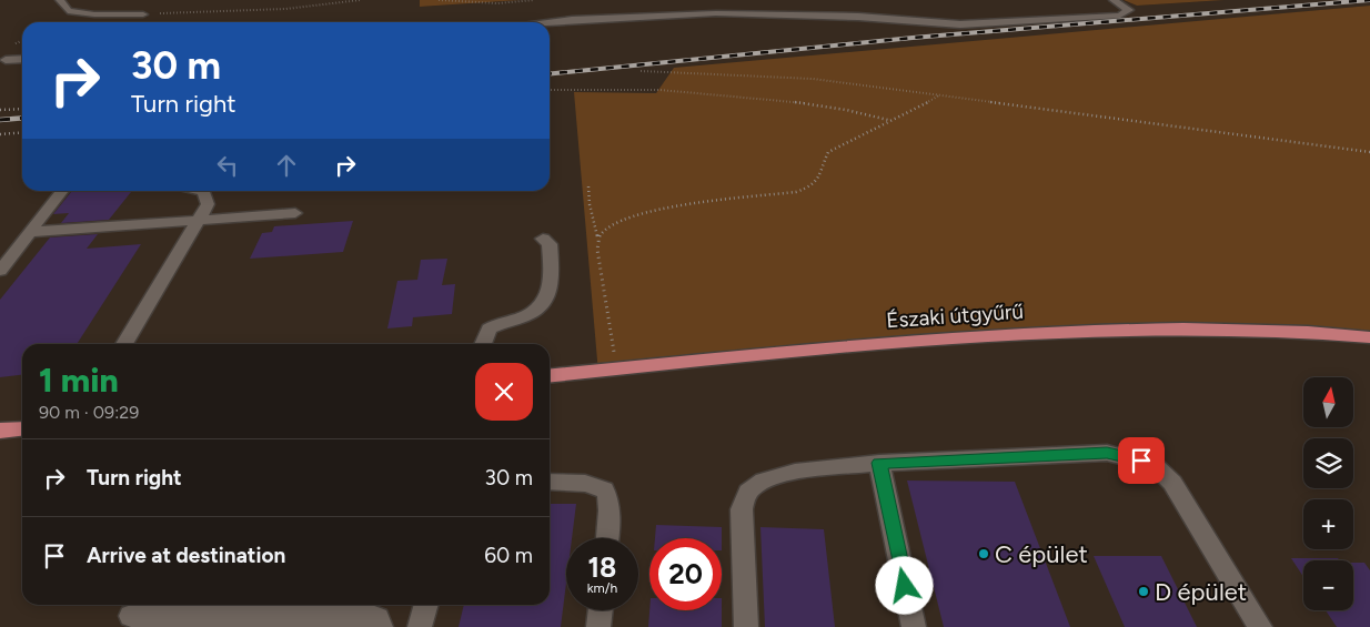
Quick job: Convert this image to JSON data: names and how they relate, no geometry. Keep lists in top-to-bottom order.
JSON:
{
  "streets": {
    "main road": ["Északi útgyűrű"]
  },
  "places": ["C épület", "D épület"],
  "north": "top",
  "page": {
    "turn": ["30 m", "Turn right"],
    "heading": ["1 min", "90 m · 09:29"],
    "map_buttons": ["+", "−"],
    "list": [
      {
        "name": "Turn right",
        "value": "30 m"
      },
      {
        "name": "Arrive at destination",
        "value": "60 m"
      }
    ],
    "speed": "18 km/h",
    "limit": "20"
  }
}
